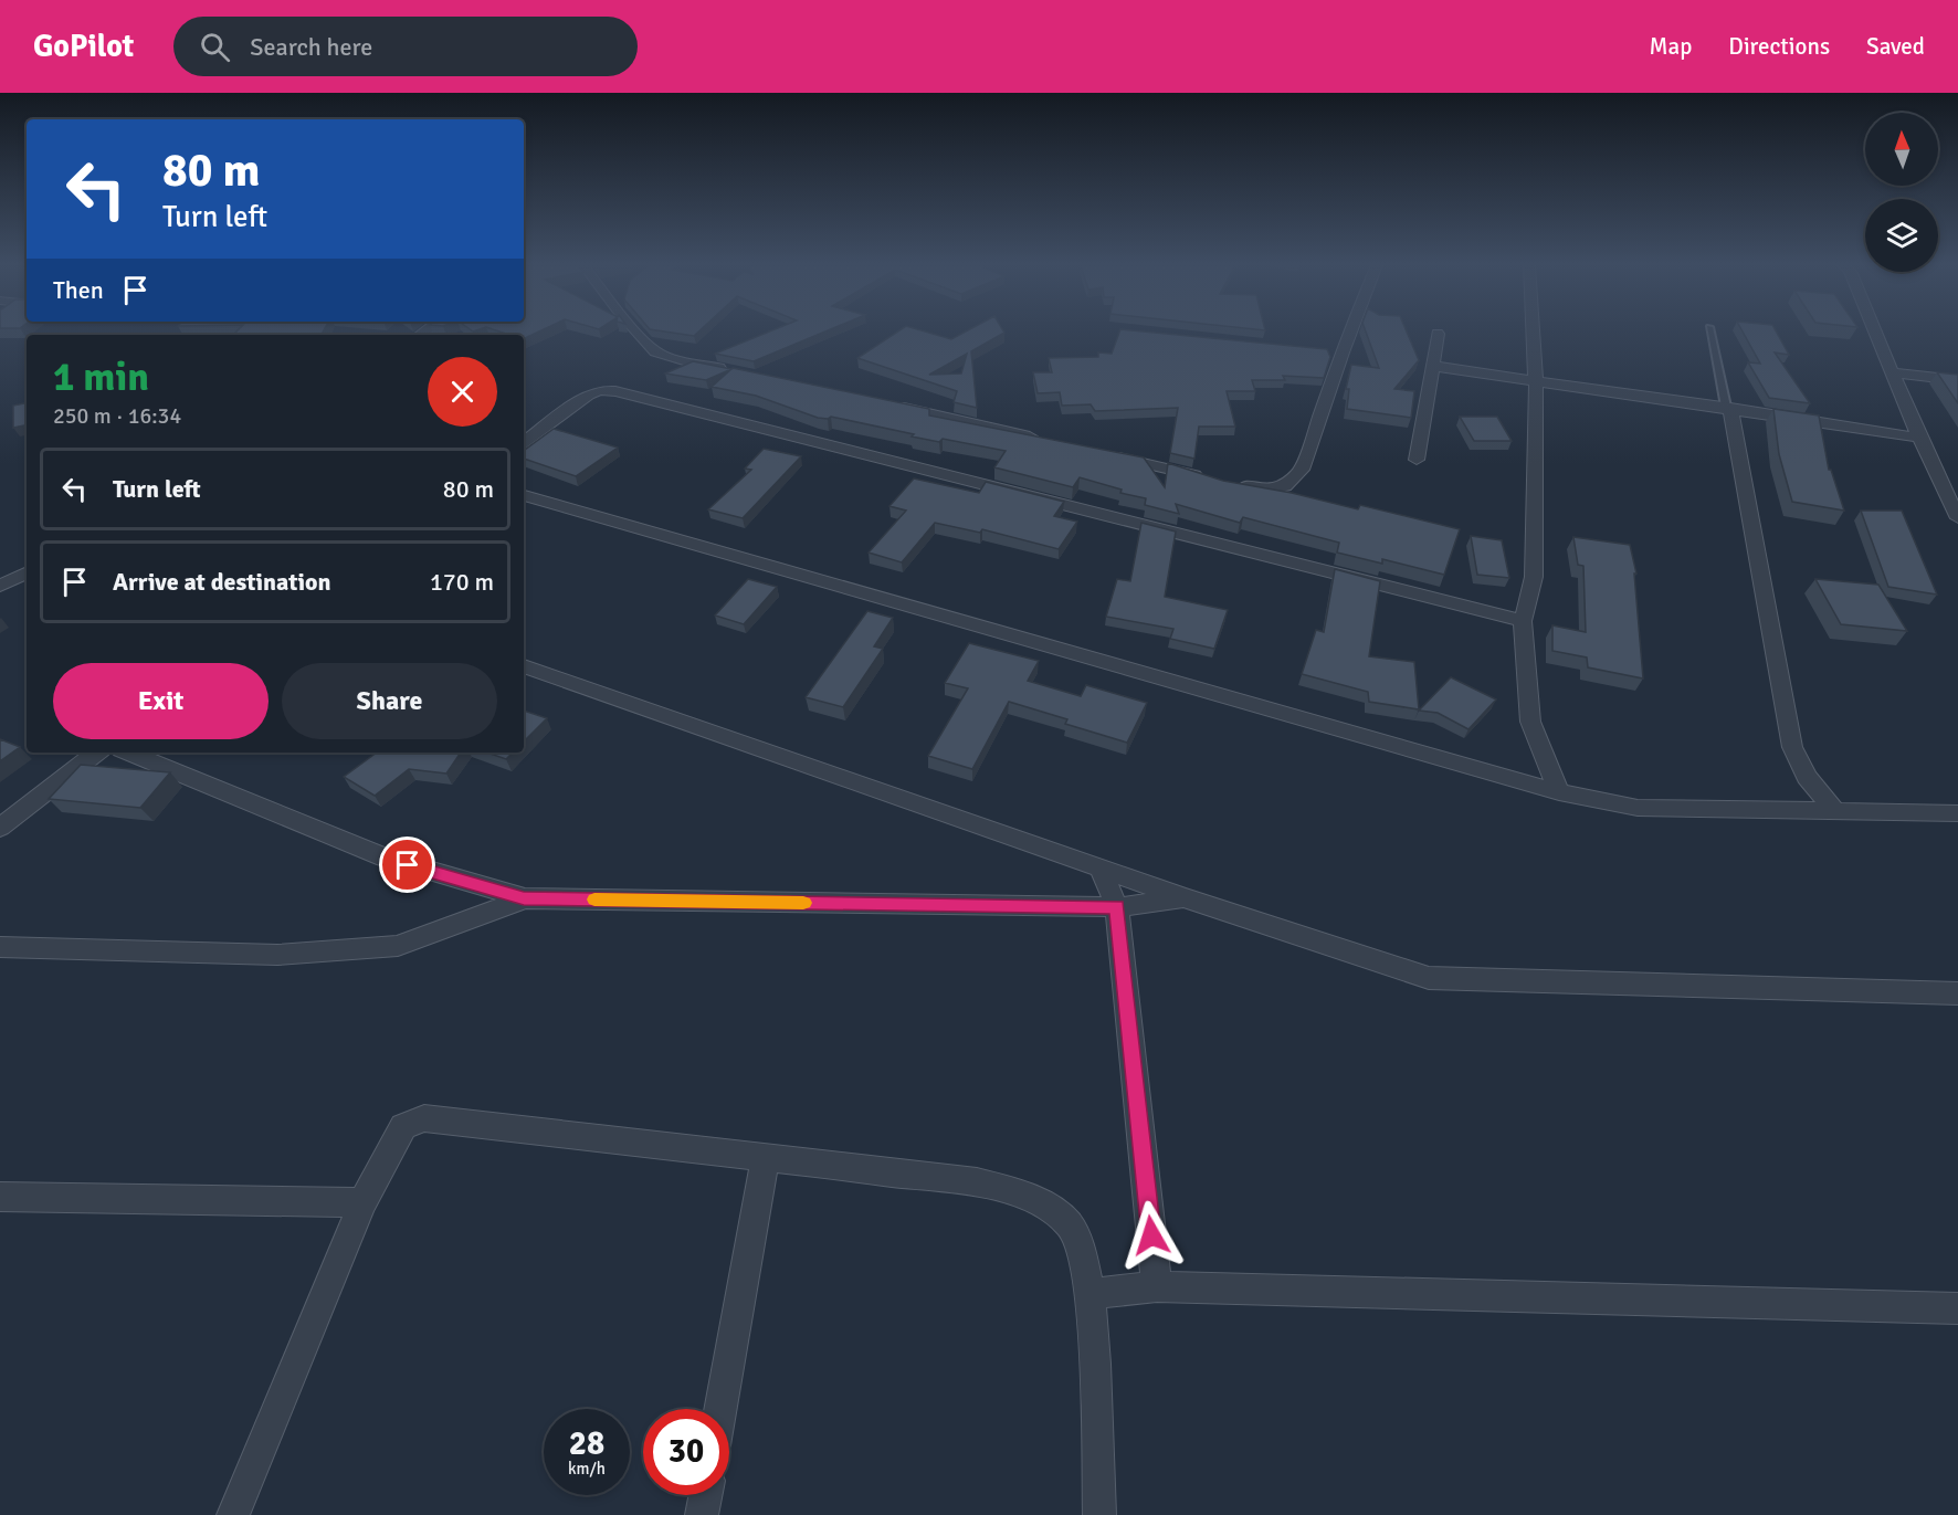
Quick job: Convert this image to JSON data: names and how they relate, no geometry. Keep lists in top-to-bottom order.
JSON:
{
  "north": "top",
  "page": {
    "header": "GoPilot",
    "search": "Search here",
    "nav": ["Map", "Directions", "Saved"],
    "turn": ["80 m", "Turn left"],
    "then": "Then",
    "heading": ["1 min", "250 m · 16:34"],
    "list": [
      {
        "name": "Turn left",
        "value": "80 m"
      },
      {
        "name": "Arrive at destination",
        "value": "170 m"
      }
    ],
    "buttons": ["Exit", "Share"],
    "speed": "28 km/h",
    "limit": "30"
  }
}
